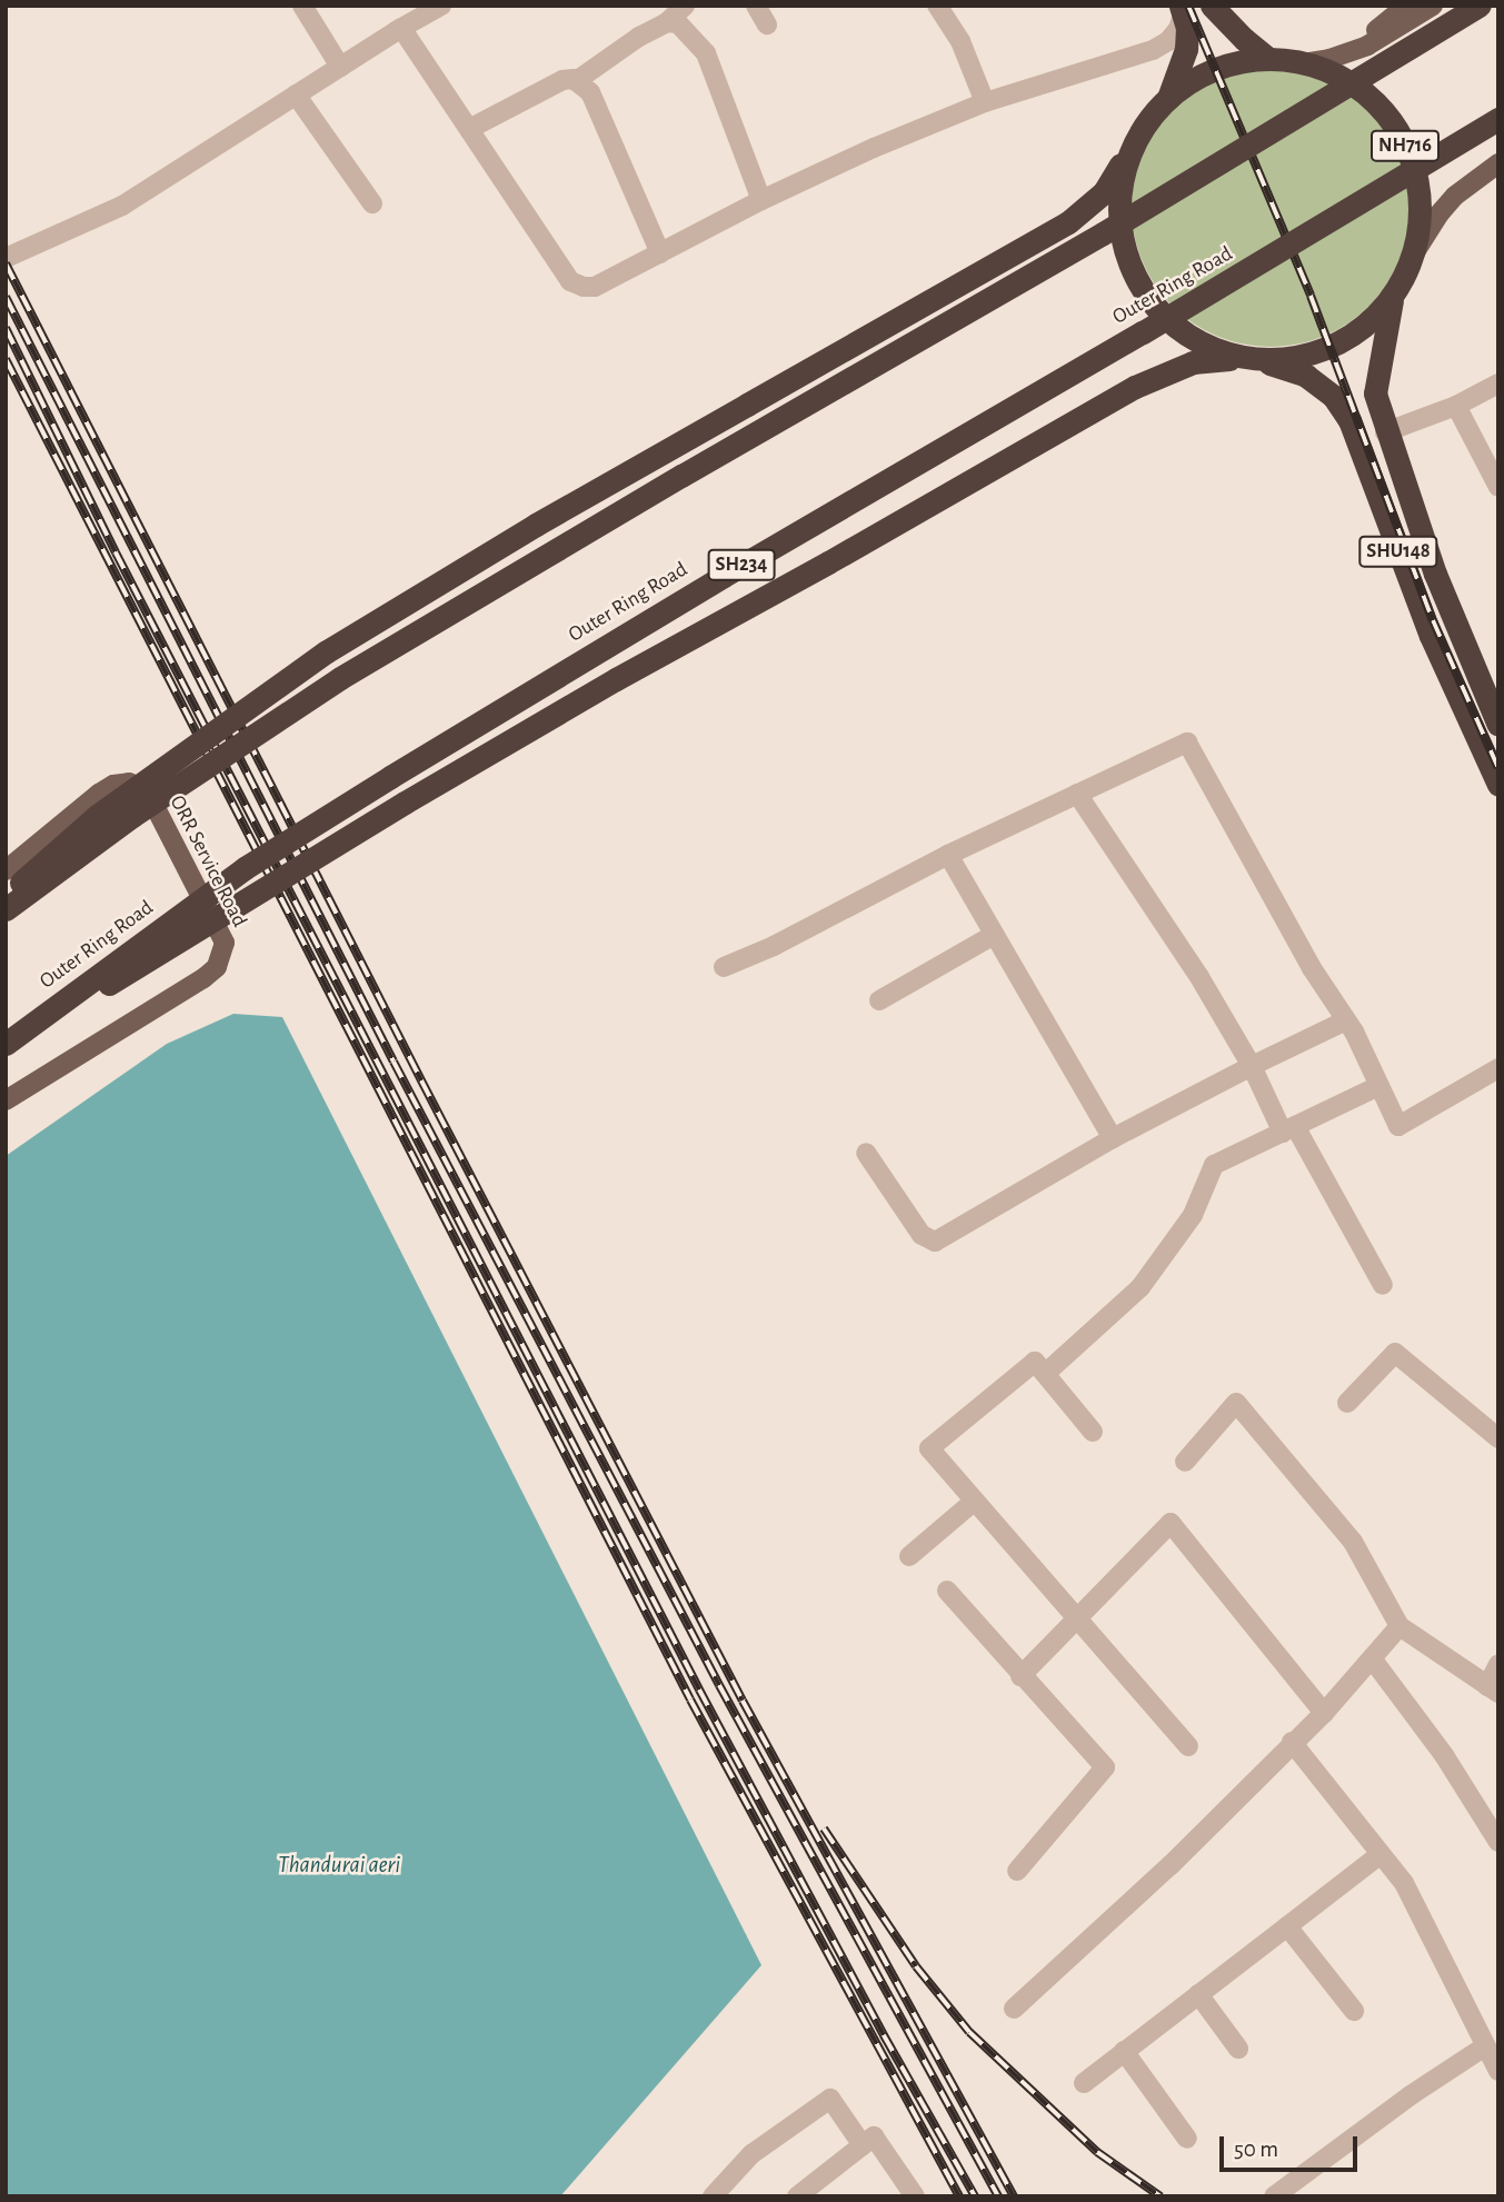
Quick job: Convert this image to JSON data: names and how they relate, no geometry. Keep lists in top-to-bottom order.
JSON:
{
  "streets": {
    "highway": [
      "NH716",
      "Outer Ring Road",
      "SHU148",
      "SH234"
    ],
    "main road": ["ORR Service Road"]
  },
  "crossings": [
    ["NH716", "SHU148"]
  ],
  "water": ["Thandurai aeri"],
  "scale_bar": "50 m"
}
